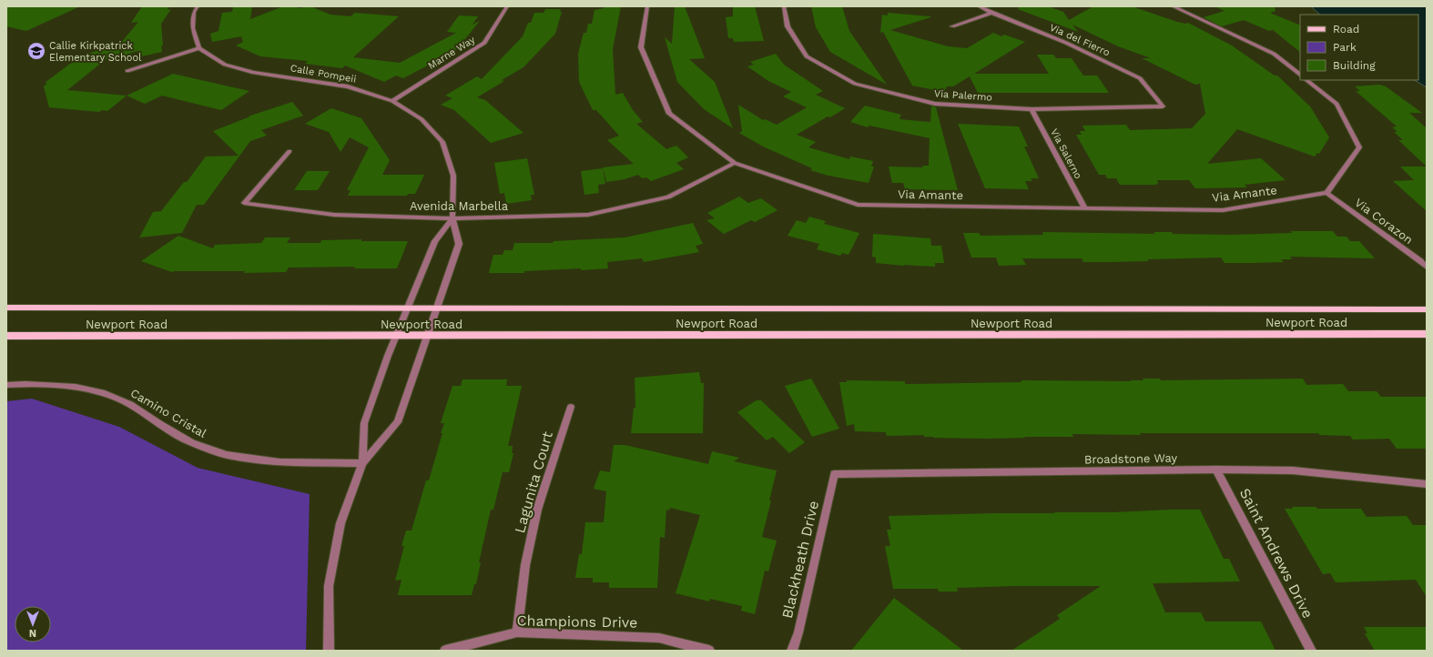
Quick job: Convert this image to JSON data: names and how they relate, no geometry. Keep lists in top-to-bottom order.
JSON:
{
  "streets": {
    "main road": ["Newport Road"],
    "street": [
      "Via del Fierro",
      "Marne Way",
      "Calle Pompeii",
      "Via Palermo",
      "Via Salerno",
      "Via Amante",
      "Avenida Marbella",
      "Via Corazon",
      "Camino Cristal",
      "Broadstone Way",
      "Lagunita Court",
      "Saint Andrews Drive",
      "Blackheath Drive",
      "Champions Drive"
    ]
  },
  "crossings": [
    ["Via del Fierro", "Via Palermo"],
    ["Marne Way", "Calle Pompeii"],
    ["Calle Pompeii", "Avenida Marbella"],
    ["Calle Pompeii", "Newport Road"],
    ["Calle Pompeii", "Camino Cristal"],
    ["Via Palermo", "Via Salerno"],
    ["Via Salerno", "Via Amante"],
    ["Via Amante", "Avenida Marbella"],
    ["Via Amante", "Via Corazon"],
    ["Broadstone Way", "Saint Andrews Drive"],
    ["Broadstone Way", "Blackheath Drive"],
    ["Lagunita Court", "Champions Drive"]
  ],
  "places": {
    "school or university": ["Callie Kirkpatrick Elementary School"]
  },
  "legend": ["Road", "Park", "Building"],
  "north": "bottom"
}
